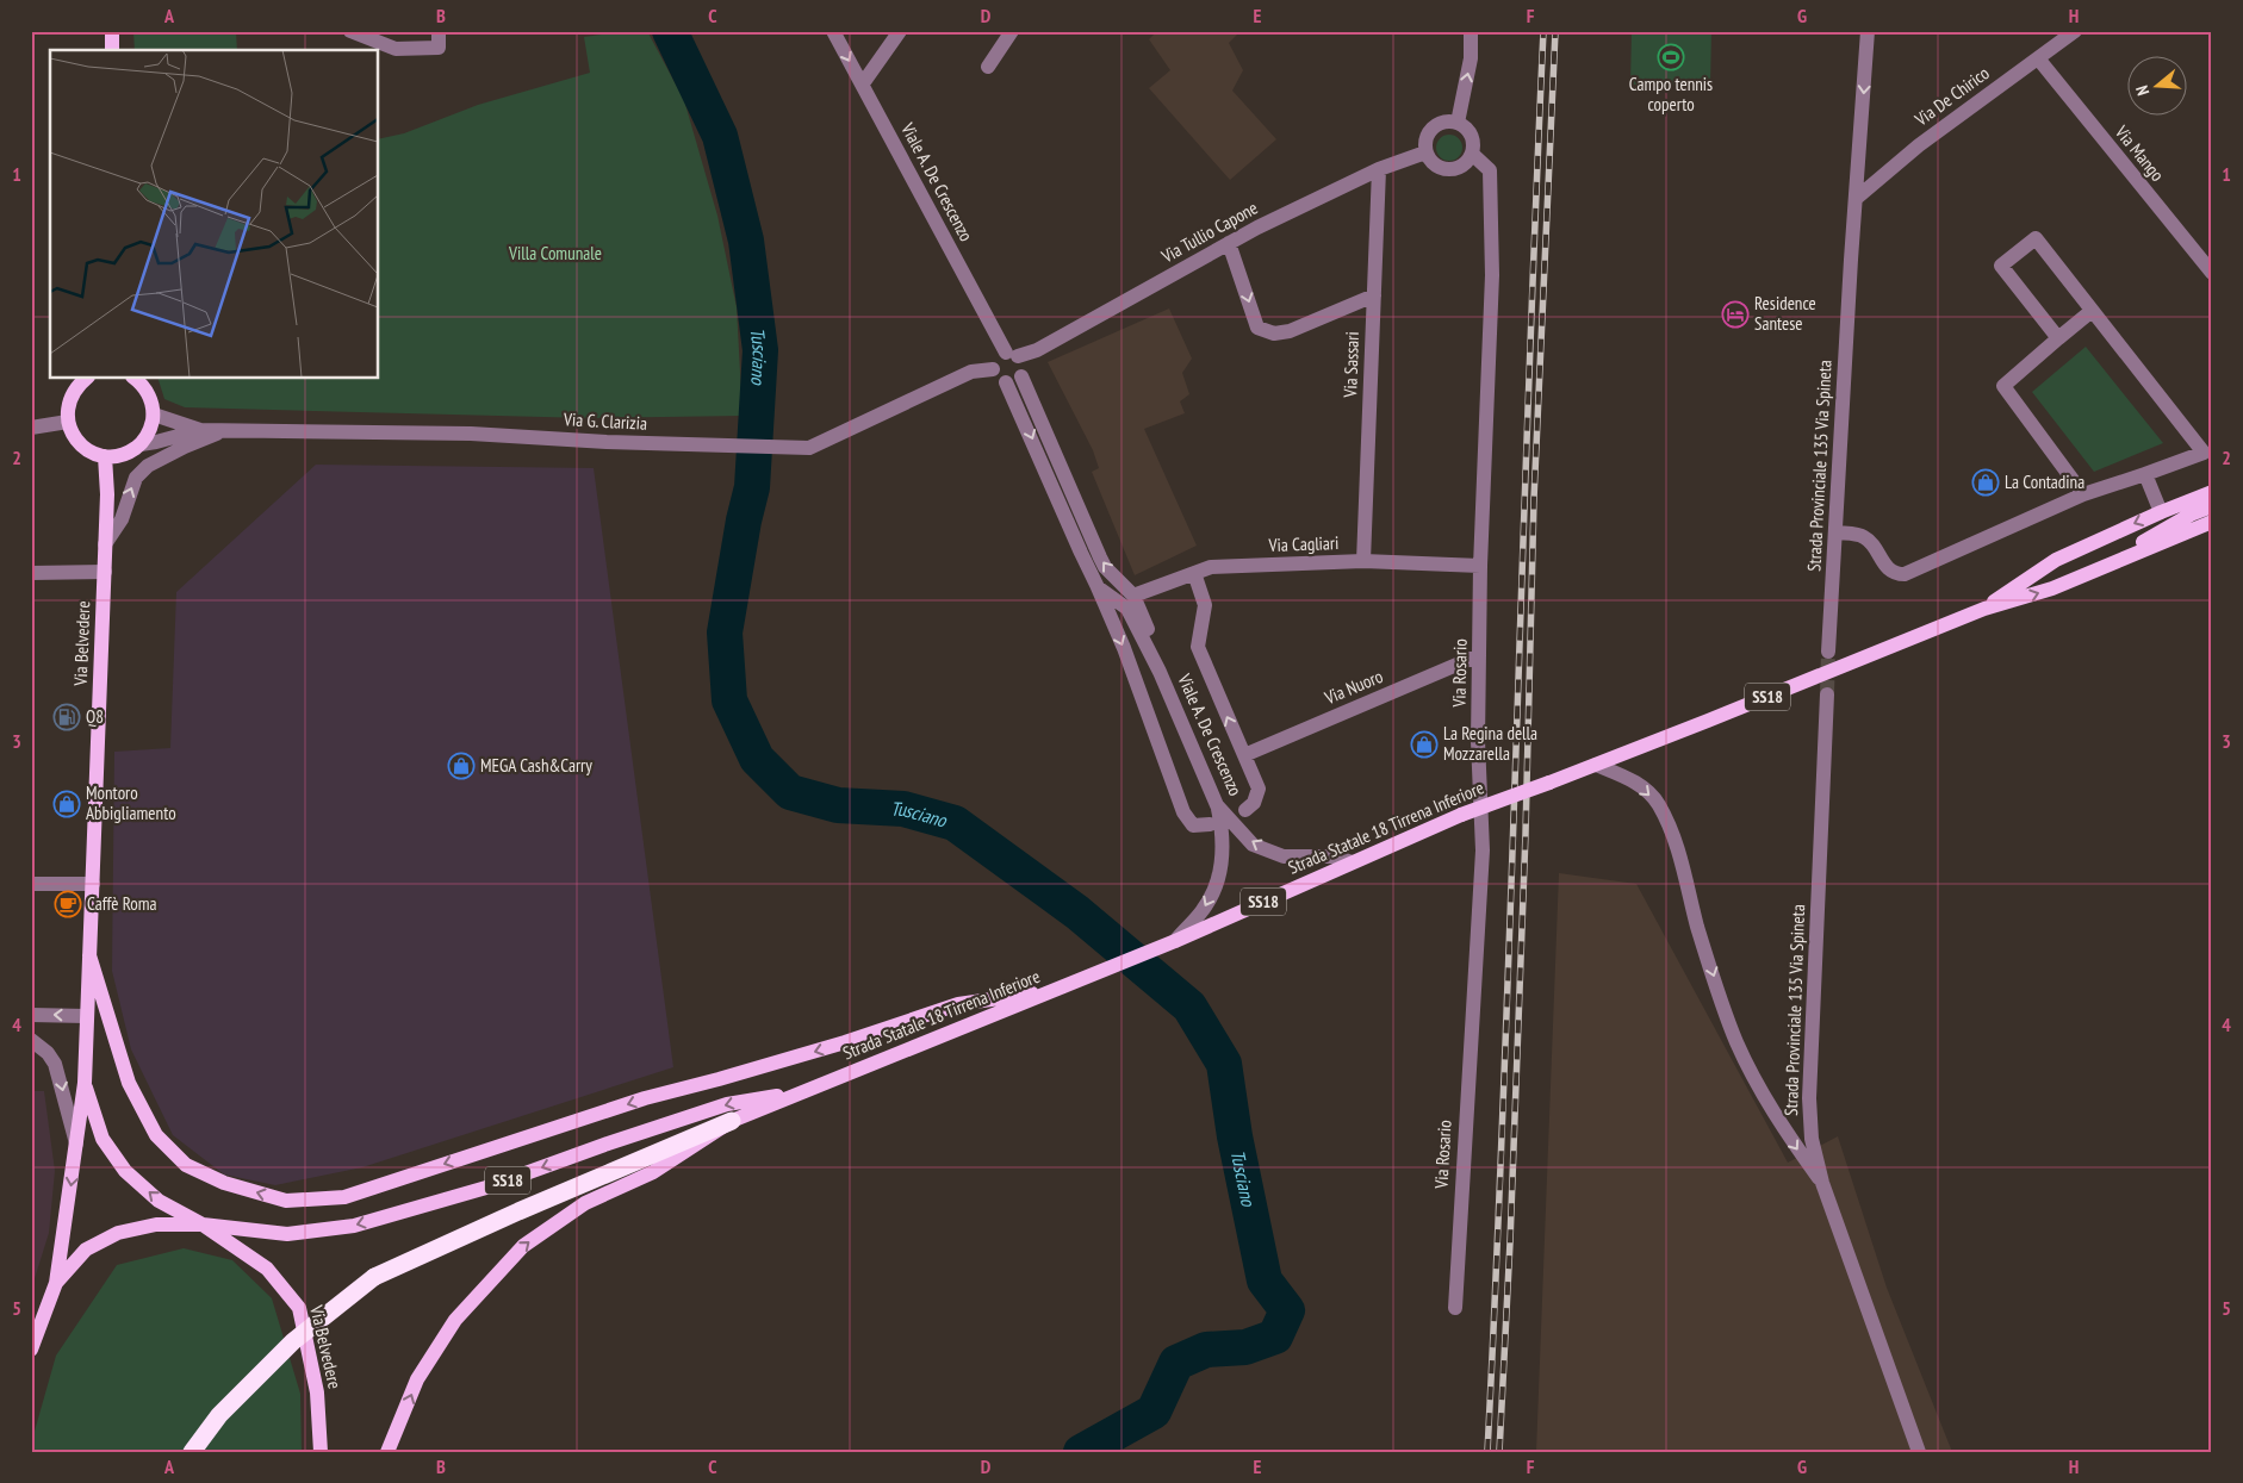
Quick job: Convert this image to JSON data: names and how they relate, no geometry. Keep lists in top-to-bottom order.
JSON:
{
  "streets": {
    "main road": ["Via Belvedere", "SS18", "Strada Statale 18 Tirrena Inferiore"],
    "street": [
      "Via De Chirico",
      "Via Mango",
      "Viale A. De Crescenzo",
      "Via Tullio Capone",
      "Via Sassari",
      "Via G. Clarizia",
      "Strada Provinciale 135 Via Spineta",
      "Via Cagliari",
      "Via Rosario",
      "Via Nuoro"
    ]
  },
  "crossings": [
    ["Via De Chirico", "Via Mango"],
    ["Via De Chirico", "Strada Provinciale 135 Via Spineta"],
    ["Viale A. De Crescenzo", "Via Tullio Capone"],
    ["Viale A. De Crescenzo", "Via G. Clarizia"],
    ["Viale A. De Crescenzo", "Via Cagliari"],
    ["Viale A. De Crescenzo", "Strada Statale 18 Tirrena Inferiore"],
    ["Via Tullio Capone", "Via Sassari"],
    ["Via Tullio Capone", "Via G. Clarizia"],
    ["Via Tullio Capone", "Via Rosario"],
    ["Via Sassari", "Via Cagliari"],
    ["Via Cagliari", "Via Rosario"],
    ["Via Belvedere", "Strada Statale 18 Tirrena Inferiore"],
    ["Via Rosario", "Via Nuoro"],
    ["SS18", "Strada Statale 18 Tirrena Inferiore"]
  ],
  "water": ["Tusciano"],
  "parks": ["Villa Comunale"],
  "places": {
    "sports": ["Campo tennis coperto"],
    "hotel": ["Residence Santese"],
    "shop": [
      "La Contadina",
      "La Regina della Mozzarella",
      "MEGA Cash&Carry",
      "Montoro Abbigliamento"
    ],
    "fuel station": ["Q8"],
    "cafe": ["Caffè Roma"]
  },
  "north": "left",
  "grid": {
    "columns": [
      "A",
      "B",
      "C",
      "D",
      "E",
      "F",
      "G",
      "H"
    ],
    "rows": [
      "1",
      "2",
      "3",
      "4",
      "5"
    ]
  }
}
